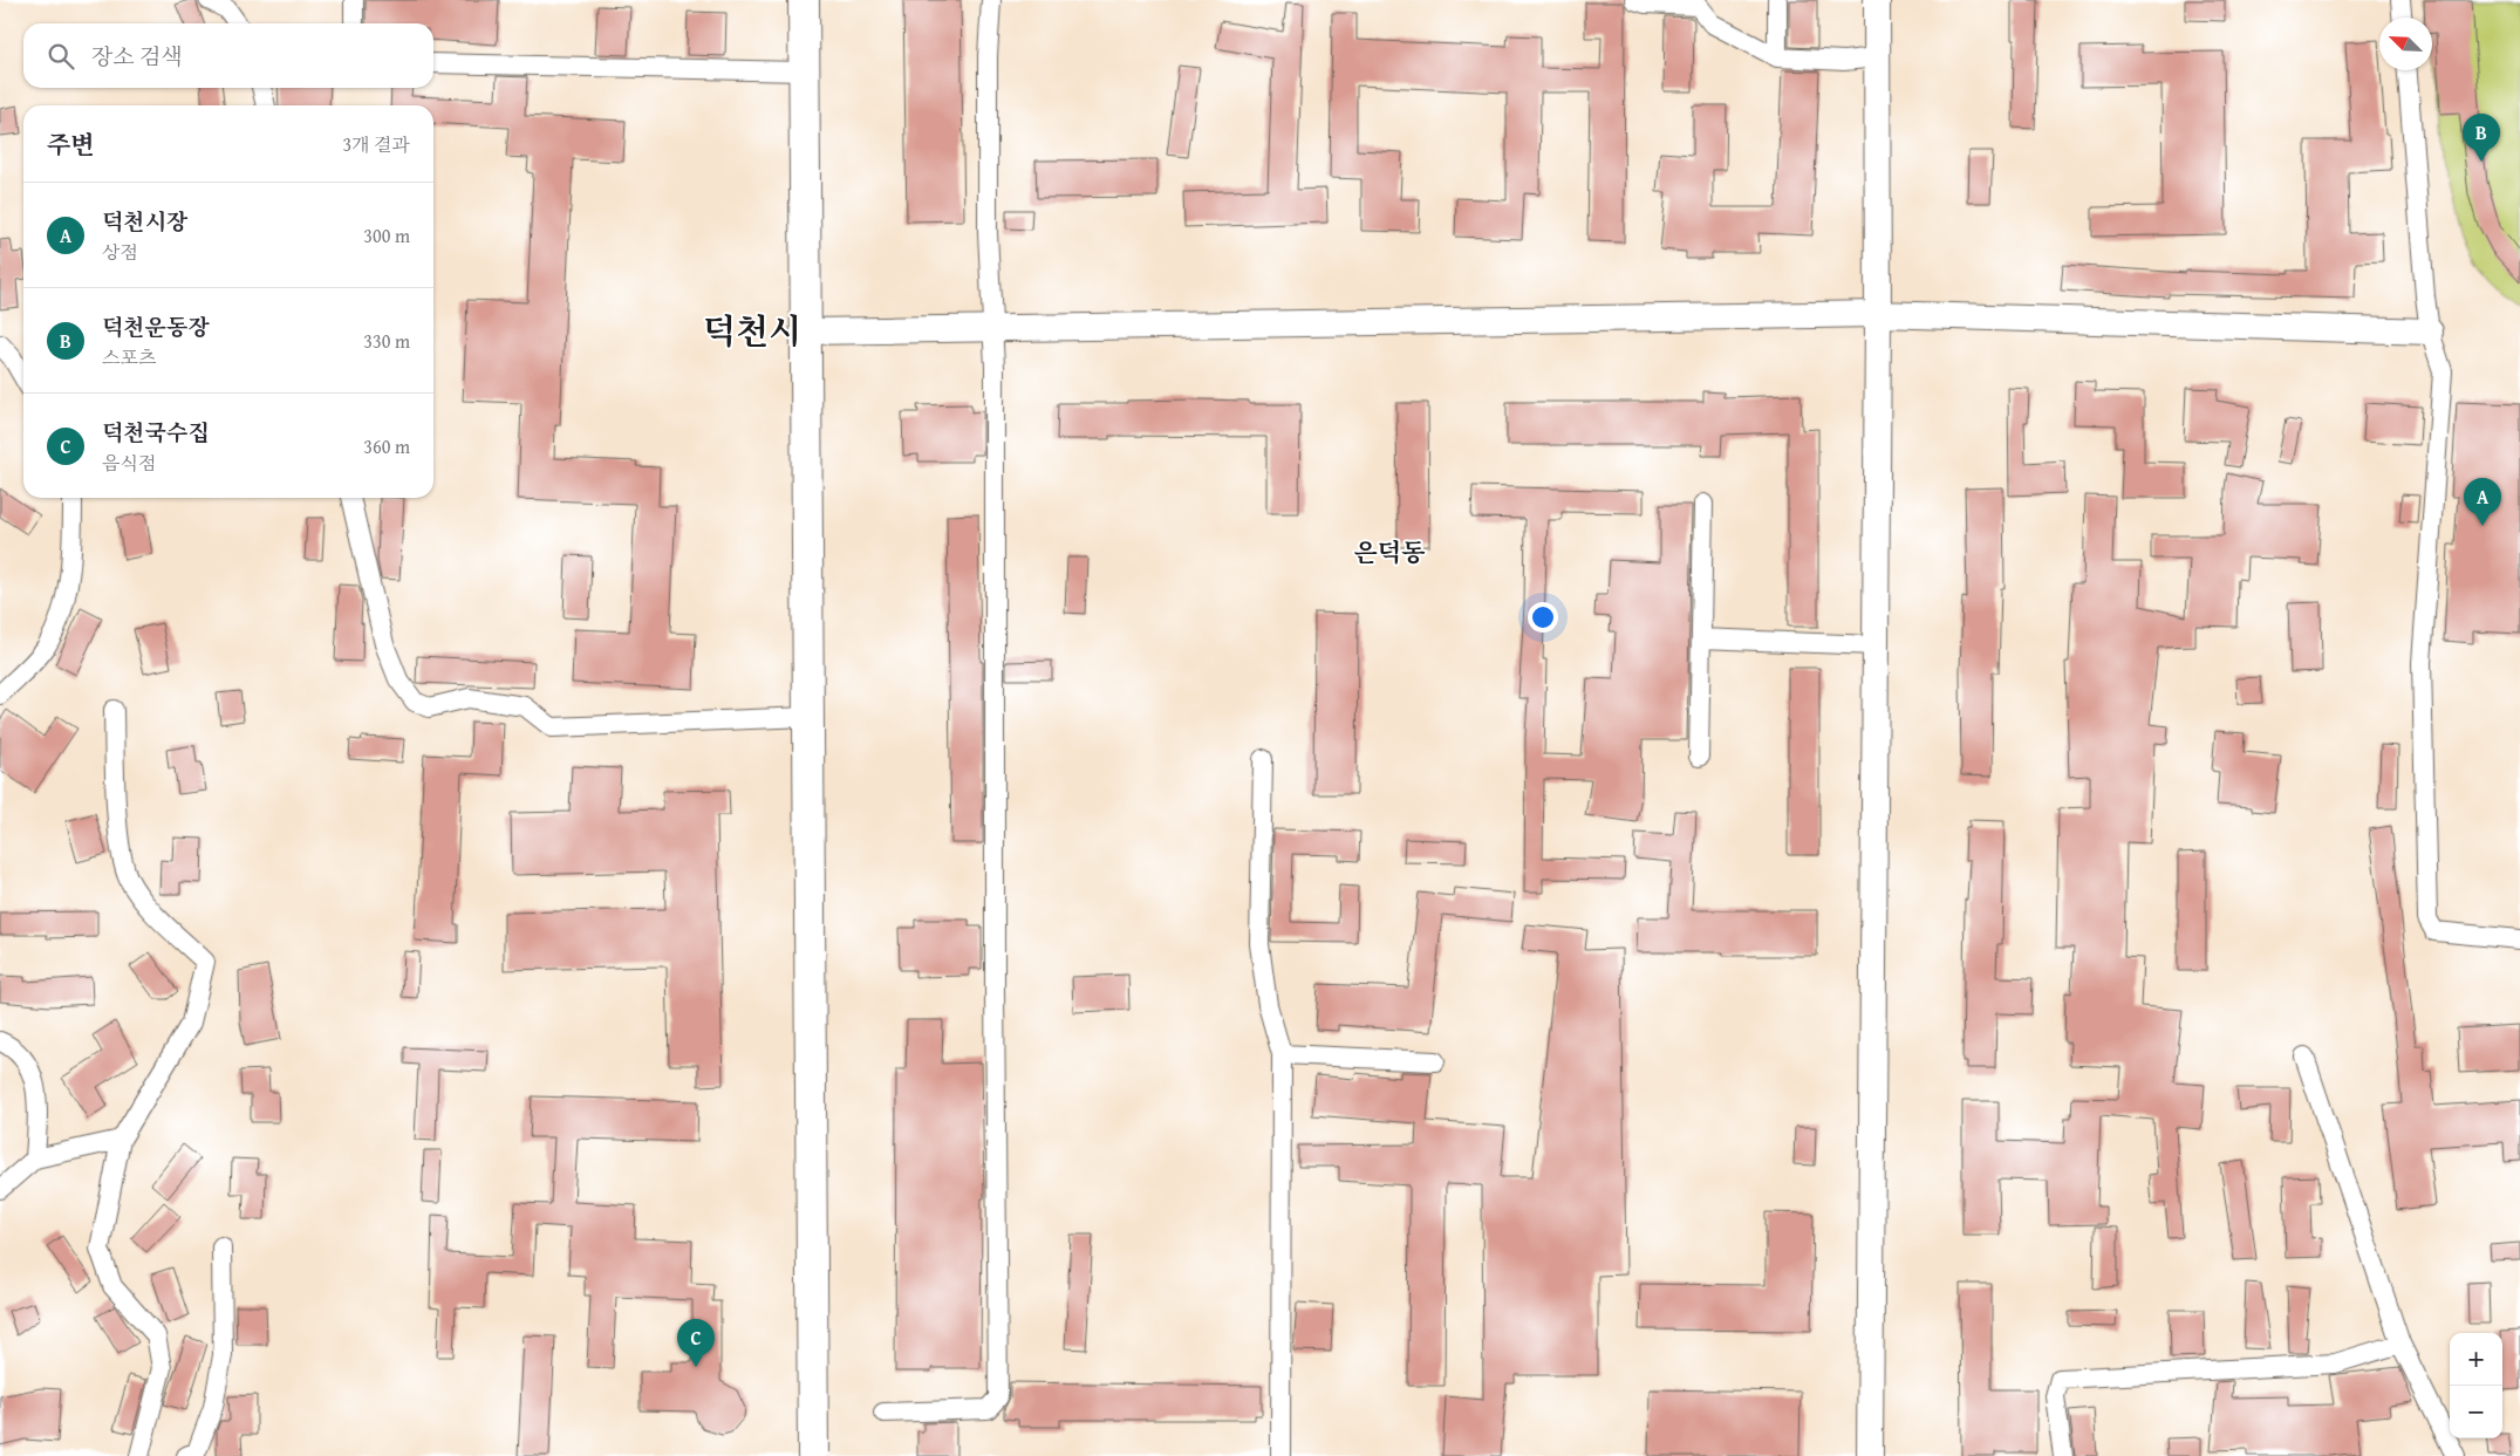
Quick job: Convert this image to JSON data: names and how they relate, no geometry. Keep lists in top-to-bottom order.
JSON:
{
  "districts": ["덕천시", "은덕동"],
  "north": "top left",
  "page": {
    "search": "장소 검색",
    "heading": ["주변", "3개 결과"],
    "pins": ["B", "A", "C"],
    "list": [
      {
        "mark": "A",
        "name": "덕천시장",
        "note": "상점",
        "value": "300 m"
      },
      {
        "mark": "B",
        "name": "덕천운동장",
        "note": "스포츠",
        "value": "330 m"
      },
      {
        "mark": "C",
        "name": "덕천국수집",
        "note": "음식점",
        "value": "360 m"
      }
    ],
    "map_buttons": ["+", "−"]
  }
}
